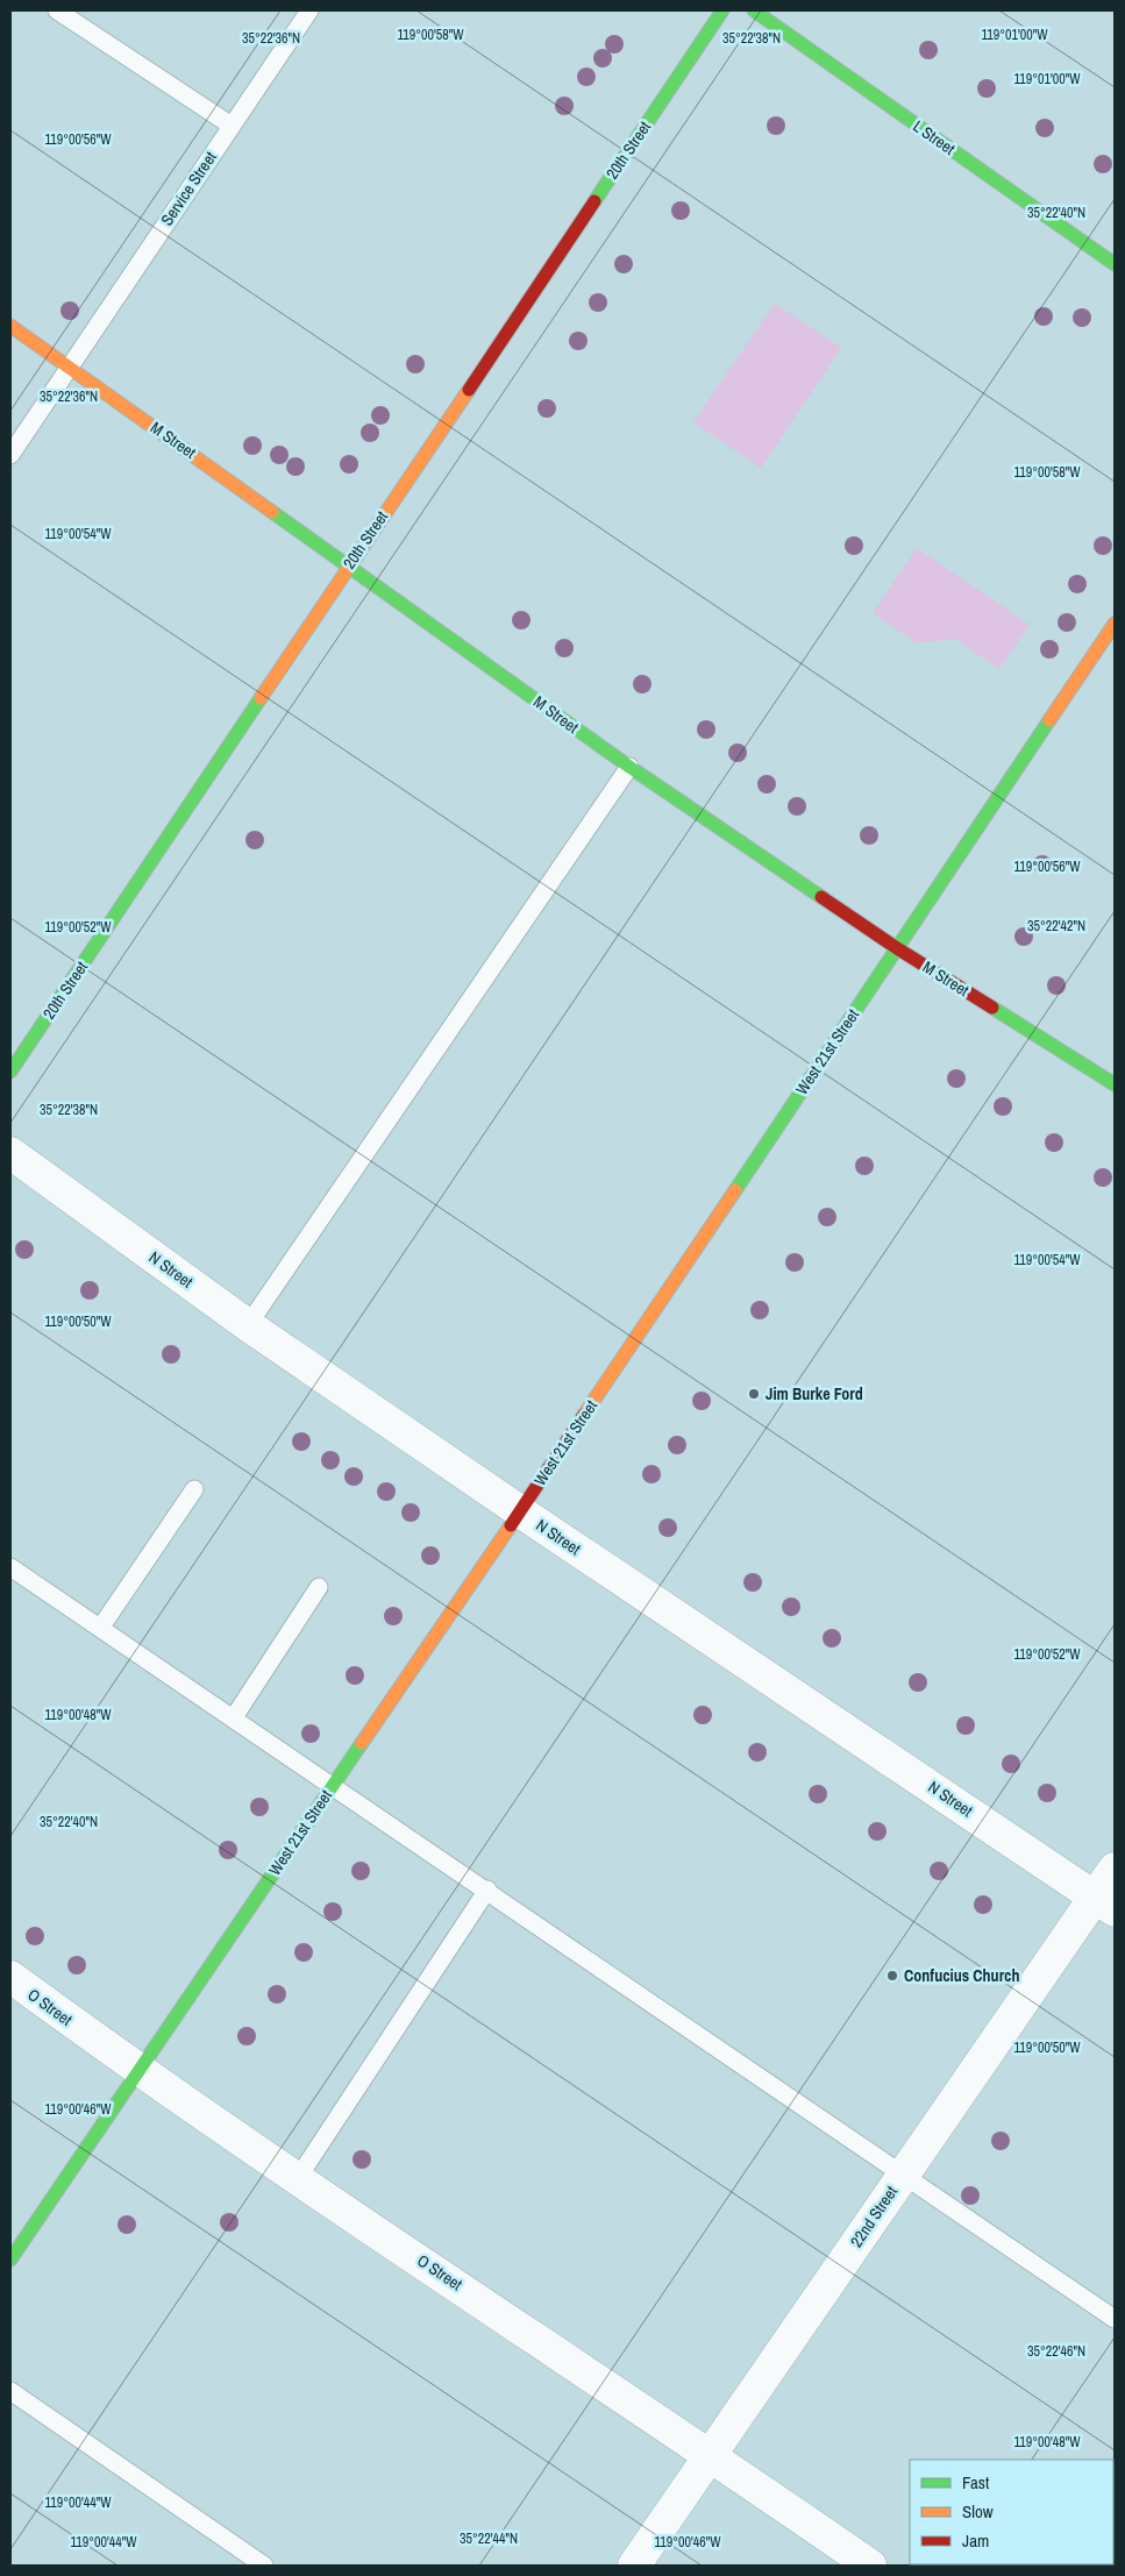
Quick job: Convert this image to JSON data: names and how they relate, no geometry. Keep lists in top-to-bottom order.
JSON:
{
  "streets": {
    "street": [
      "L Street",
      "20th Street",
      "M Street",
      "West 21st Street",
      "N Street",
      "O Street",
      "22nd Street"
    ],
    "lane": ["Service Street"]
  },
  "crossings": [
    ["20th Street", "M Street"],
    ["Service Street", "M Street"],
    ["M Street", "West 21st Street"],
    ["West 21st Street", "N Street"],
    ["West 21st Street", "O Street"],
    ["N Street", "22nd Street"],
    ["O Street", "22nd Street"]
  ],
  "places": ["Jim Burke Ford", "Confucius Church"],
  "legend": ["Fast", "Slow", "Jam"],
  "coordinates": [
    "119°00'58\"W",
    "119°01'00\"W",
    "35°22'36\"N",
    "35°22'38\"N",
    "119°00'56\"W",
    "35°22'40\"N",
    "119°00'54\"W",
    "35°22'42\"N",
    "119°00'52\"W",
    "119°00'50\"W",
    "119°00'48\"W",
    "119°00'46\"W",
    "35°22'46\"N",
    "119°00'44\"W",
    "35°22'44\"N"
  ]
}
